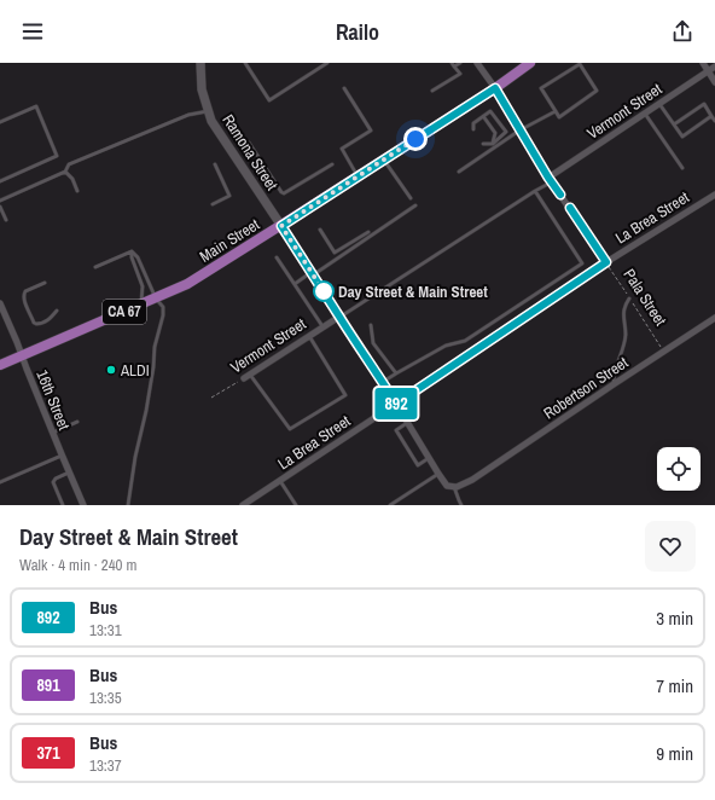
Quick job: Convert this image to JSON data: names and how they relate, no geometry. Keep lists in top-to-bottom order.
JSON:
{
  "streets": {
    "main road": ["Ramona Street", "Main Street", "CA 67"],
    "street": [
      "Vermont Street",
      "La Brea Street",
      "Pala Street",
      "Robertson Street",
      "16th Street"
    ]
  },
  "crossings": [
    ["Vermont Street", "Pala Street"],
    ["Ramona Street", "Main Street"],
    ["La Brea Street", "Pala Street"],
    ["Main Street", "Pala Street"],
    ["Main Street", "16th Street"],
    ["Pala Street", "Robertson Street"]
  ],
  "places": ["Day Street & Main Street", "ALDI"],
  "lines": ["bus line 892"],
  "page": {
    "header": "Railo",
    "on_map": "892",
    "heading": ["Day Street & Main Street", "Walk · 4 min · 240 m"],
    "list": [
      {
        "mark": "892",
        "name": "Bus",
        "note": "13:31",
        "value": "3 min"
      },
      {
        "mark": "891",
        "name": "Bus",
        "note": "13:35",
        "value": "7 min"
      },
      {
        "mark": "371",
        "name": "Bus",
        "note": "13:37",
        "value": "9 min"
      }
    ]
  }
}
